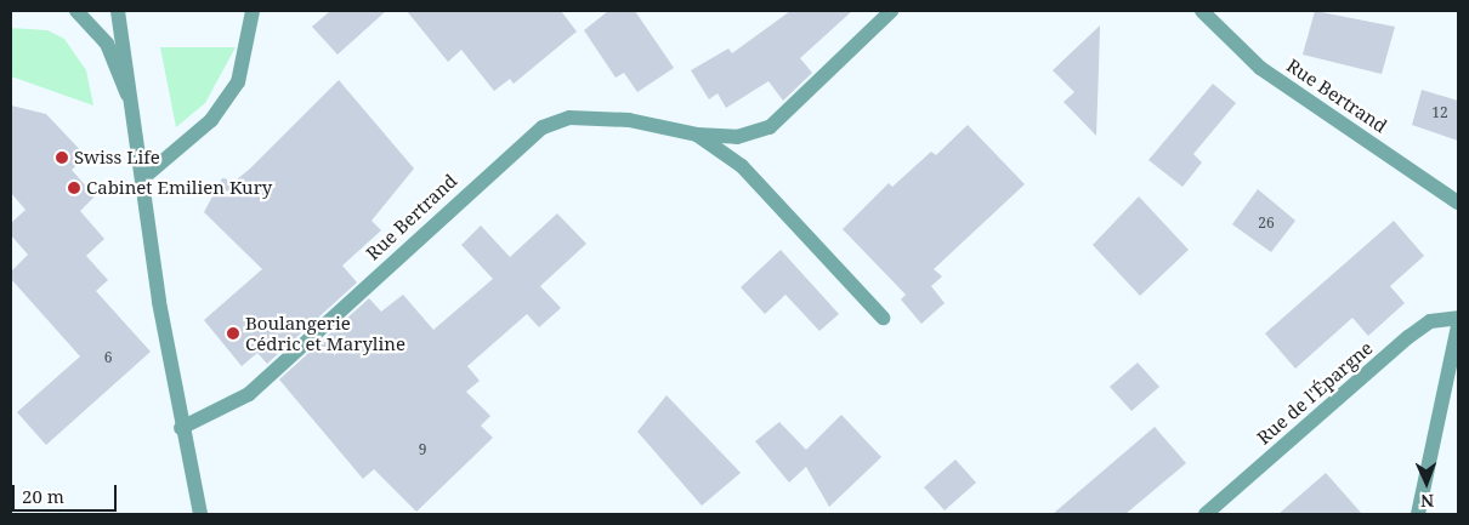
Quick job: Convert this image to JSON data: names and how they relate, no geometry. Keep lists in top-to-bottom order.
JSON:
{
  "streets": {
    "street": ["Rue Bertrand", "Rue de l'Épargne"]
  },
  "places": ["Swiss Life", "Cabinet Emilien Kury", "Boulangerie Cédric et Maryline"],
  "house_numbers": [
    "12",
    "26",
    "6",
    "9"
  ],
  "scale_bar": "20 m",
  "north": "bottom"
}
